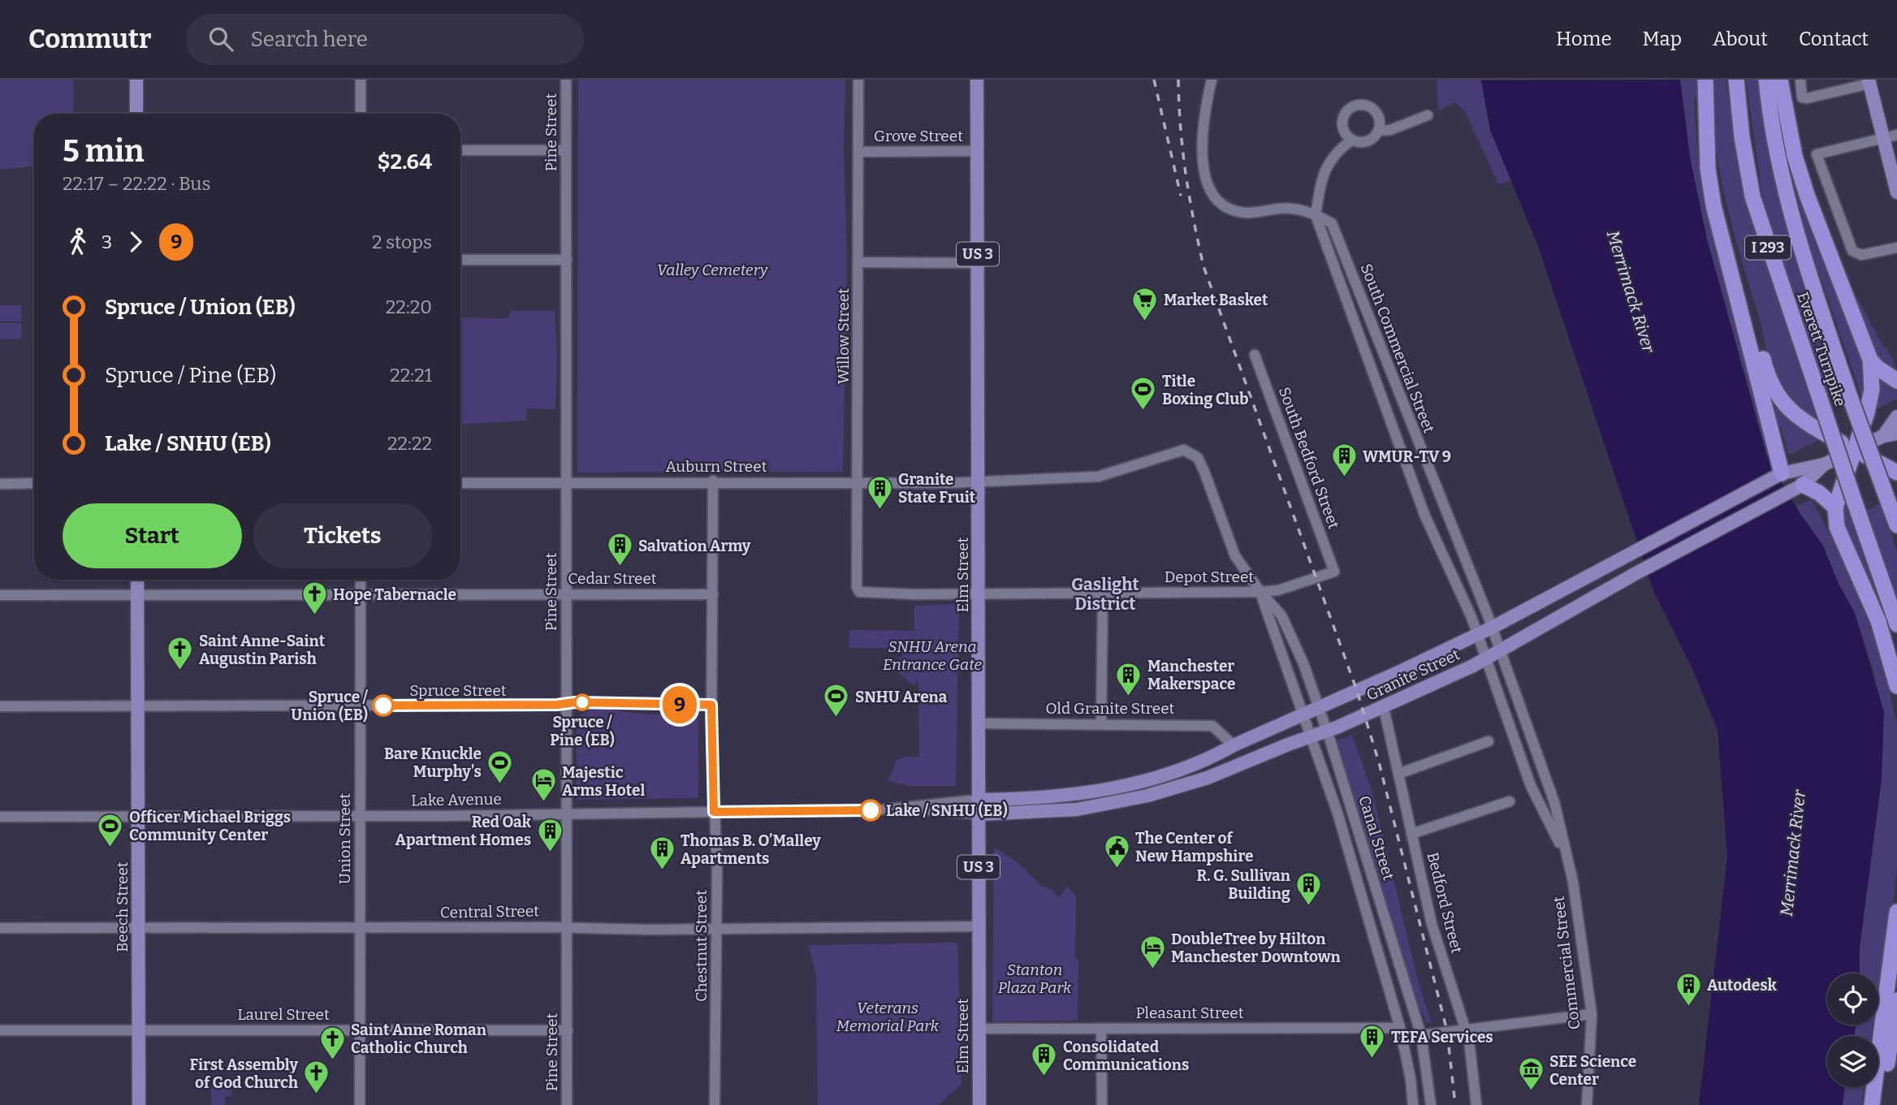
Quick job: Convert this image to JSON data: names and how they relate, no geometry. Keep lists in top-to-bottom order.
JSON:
{
  "streets": {
    "highway": ["I 293", "Everett Turnpike"],
    "main road": [
      "US 3",
      "Elm Street",
      "Granite Street",
      "Beech Street"
    ],
    "street": [
      "Pine Street",
      "Grove Street",
      "Willow Street",
      "South Commercial Street",
      "South Bedford Street",
      "Auburn Street",
      "Depot Street",
      "Cedar Street",
      "Spruce Street",
      "Old Granite Street",
      "Lake Avenue",
      "Canal Street",
      "Union Street",
      "Bedford Street",
      "Central Street",
      "Chestnut Street",
      "Commercial Street",
      "Pleasant Street",
      "Laurel Street"
    ]
  },
  "crossings": [
    ["Pine Street", "Auburn Street"],
    ["Pine Street", "Cedar Street"],
    ["Pine Street", "Spruce Street"],
    ["Pine Street", "Lake Avenue"],
    ["Pine Street", "Central Street"],
    ["Pine Street", "Laurel Street"],
    ["Grove Street", "Willow Street"],
    ["Grove Street", "Elm Street"],
    ["Willow Street", "Auburn Street"],
    ["Willow Street", "Elm Street"],
    ["Willow Street", "Depot Street"],
    ["South Commercial Street", "Granite Street"],
    ["South Commercial Street", "Commercial Street"],
    ["South Bedford Street", "Depot Street"],
    ["Auburn Street", "Elm Street"],
    ["Auburn Street", "Canal Street"],
    ["Auburn Street", "Chestnut Street"],
    ["Elm Street", "Depot Street"],
    ["Elm Street", "Granite Street"],
    ["Elm Street", "Old Granite Street"],
    ["Elm Street", "Lake Avenue"],
    ["Elm Street", "Central Street"],
    ["Elm Street", "Pleasant Street"],
    ["Depot Street", "Canal Street"],
    ["Cedar Street", "Union Street"],
    ["Cedar Street", "Beech Street"],
    ["Cedar Street", "Chestnut Street"],
    ["Granite Street", "Old Granite Street"],
    ["Granite Street", "Lake Avenue"],
    ["Granite Street", "Canal Street"],
    ["Granite Street", "Bedford Street"],
    ["Granite Street", "Commercial Street"],
    ["Spruce Street", "Union Street"],
    ["Spruce Street", "Beech Street"],
    ["Spruce Street", "Chestnut Street"],
    ["Lake Avenue", "Union Street"],
    ["Lake Avenue", "Beech Street"],
    ["Lake Avenue", "Chestnut Street"],
    ["Canal Street", "Pleasant Street"],
    ["Union Street", "Central Street"],
    ["Union Street", "Laurel Street"],
    ["Beech Street", "Central Street"],
    ["Beech Street", "Laurel Street"],
    ["Central Street", "Chestnut Street"]
  ],
  "districts": ["Gaslight District"],
  "water": ["Merrimack River"],
  "parks": [
    "Valley Cemetery",
    "SNHU Arena Entrance Gate",
    "Stanton Plaza Park",
    "Veterans Memorial Park"
  ],
  "places": {
    "supermarket": ["Market Basket"],
    "sports": [
      "Title Boxing Club",
      "SNHU Arena",
      "Bare Knuckle Murphy's",
      "Officer Michael Briggs Community Center"
    ],
    "building": [
      "WMUR-TV 9",
      "Granite State Fruit",
      "Salvation Army",
      "Manchester Makerspace",
      "Red Oak Apartment Homes",
      "Thomas B. O’Malley Apartments",
      "R. G. Sullivan Building",
      "Autodesk",
      "TEFA Services",
      "Consolidated Communications"
    ],
    "church": [
      "Hope Tabernacle",
      "Saint Anne-Saint Augustin Parish",
      "Saint Anne Roman Catholic Church",
      "First Assembly of God Church"
    ],
    "other": ["Spruce / Pine (EB)", "Spruce / Union (EB)", "Lake / SNHU (EB)"],
    "hotel": ["Majestic Arms Hotel", "DoubleTree by Hilton Manchester Downtown"],
    "public building": ["The Center of New Hampshire"],
    "museum": ["SEE Science Center"]
  },
  "lines": ["bus line 9"],
  "page": {
    "header": "Commutr",
    "search": "Search here",
    "nav": [
      "Home",
      "Map",
      "About",
      "Contact"
    ],
    "on_map": "9",
    "heading": ["5 min", "22:17 – 22:22 · Bus", "$2.64"],
    "legs": ["3", "9", "2 stops"],
    "list": [
      {
        "name": "Spruce / Union (EB)",
        "value": "22:20"
      },
      {
        "name": "Spruce / Pine (EB)",
        "value": "22:21"
      },
      {
        "name": "Lake / SNHU (EB)",
        "value": "22:22"
      }
    ],
    "buttons": ["Start", "Tickets"]
  }
}
